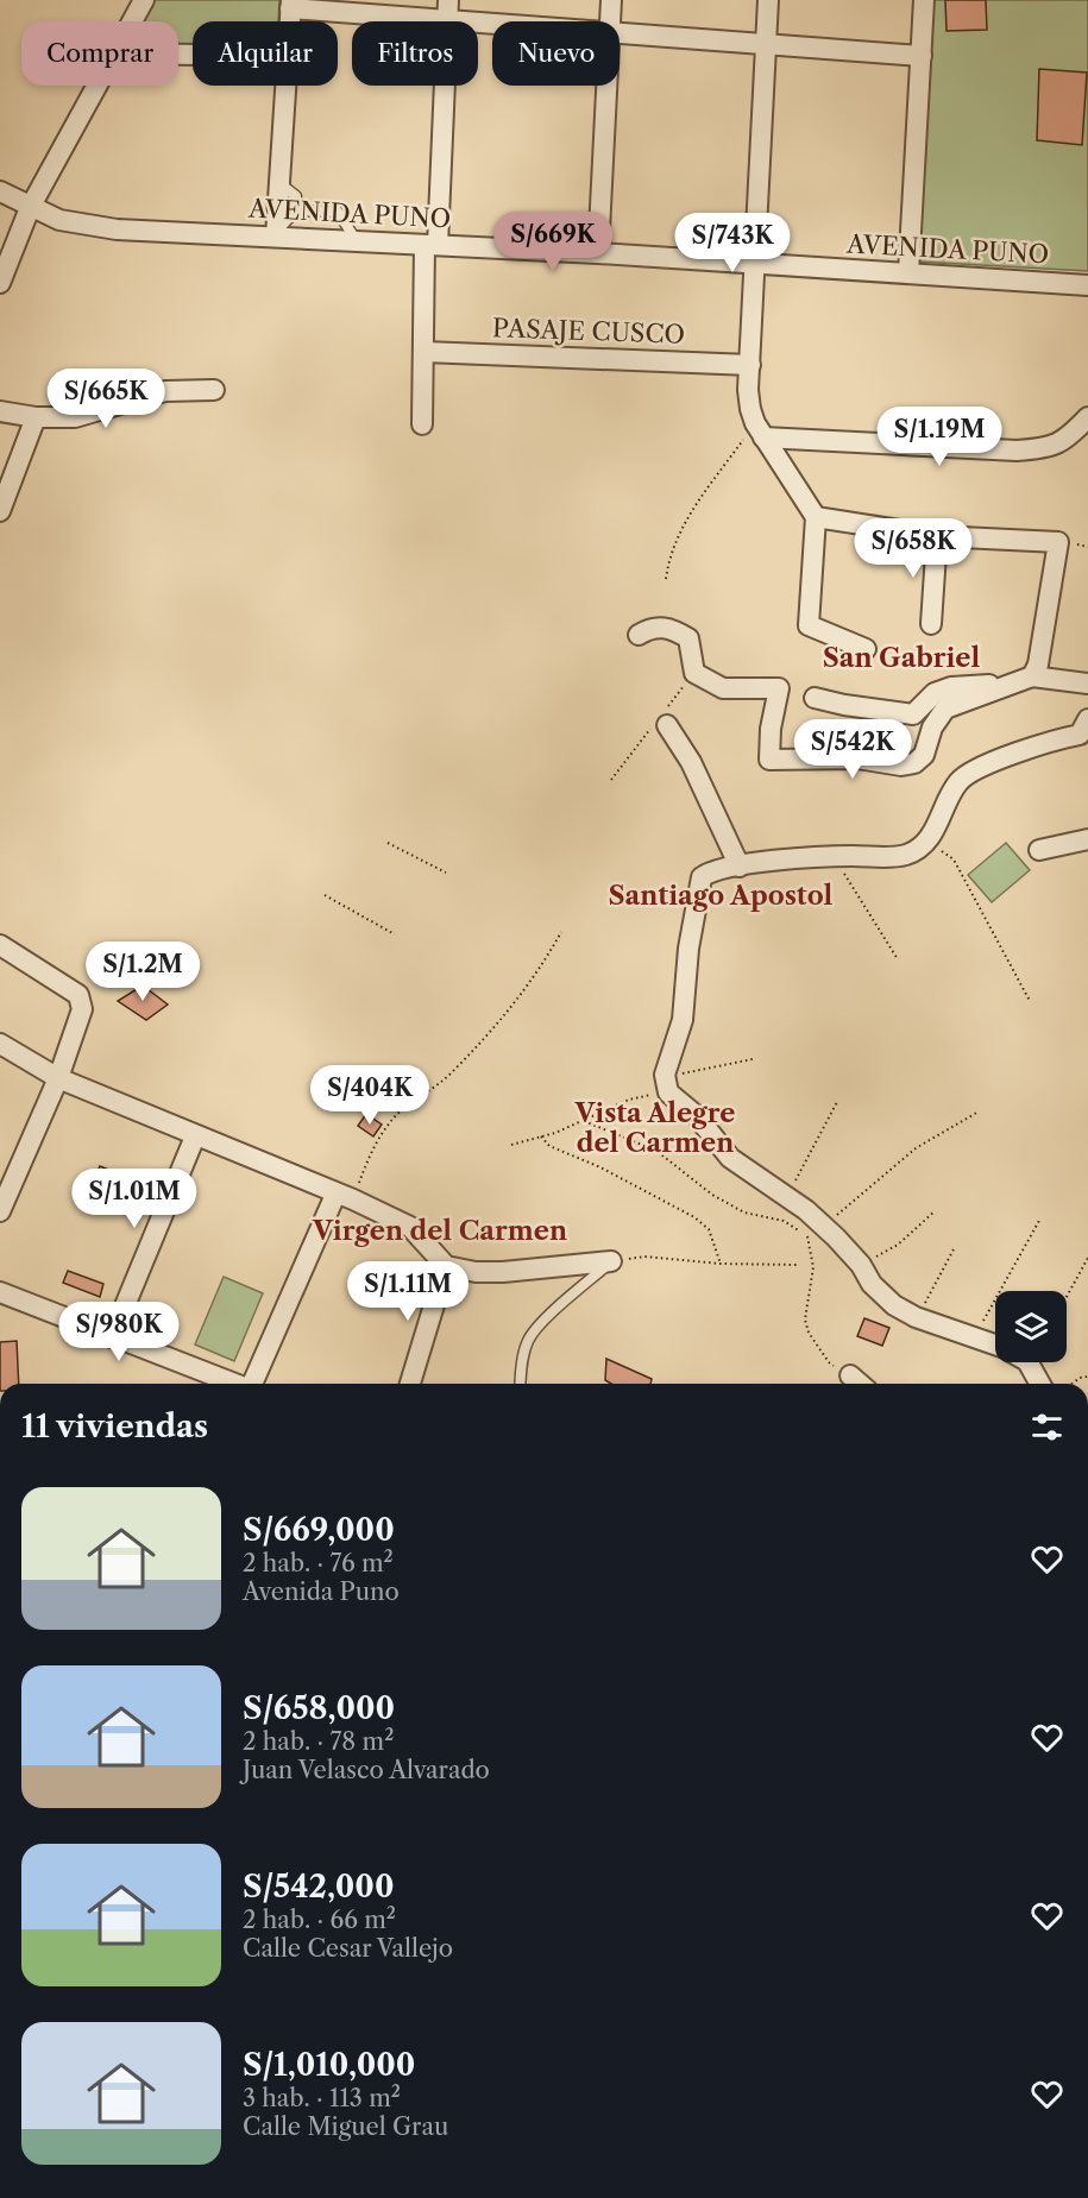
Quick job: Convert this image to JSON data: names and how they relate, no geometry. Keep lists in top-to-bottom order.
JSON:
{
  "streets": {
    "street": ["AVENIDA PUNO", "PASAJE CUSCO"]
  },
  "districts": [
    "San Gabriel",
    "Santiago Apostol",
    "Vista Alegre del Carmen",
    "Virgen del Carmen"
  ],
  "page": {
    "chip": [
      "Comprar",
      "Alquilar",
      "Filtros",
      "Nuevo"
    ],
    "price": [
      "S/669K",
      "S/743K",
      "S/665K",
      "S/1.19M",
      "S/658K",
      "S/542K",
      "S/1.2M",
      "S/404K",
      "S/1.01M",
      "S/1.11M",
      "S/980K"
    ],
    "heading": "11 viviendas",
    "list": [
      {
        "name": "S/669,000",
        "note": "2 hab. · 76 m² · Avenida Puno"
      },
      {
        "name": "S/658,000",
        "note": "2 hab. · 78 m² · Juan Velasco Alvarado"
      },
      {
        "name": "S/542,000",
        "note": "2 hab. · 66 m² · Calle Cesar Vallejo"
      },
      {
        "name": "S/1,010,000",
        "note": "3 hab. · 113 m² · Calle Miguel Grau"
      }
    ]
  }
}
